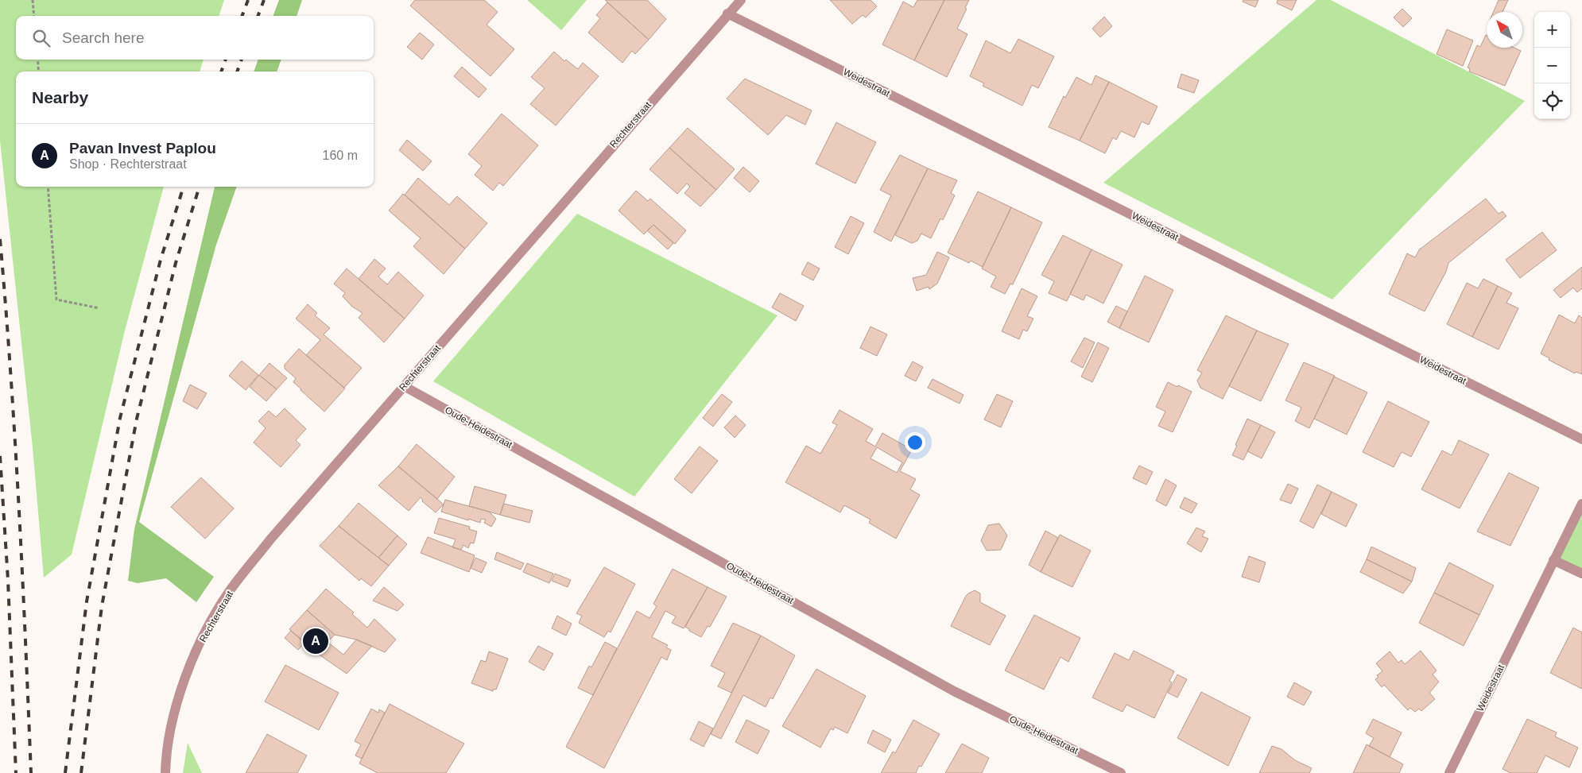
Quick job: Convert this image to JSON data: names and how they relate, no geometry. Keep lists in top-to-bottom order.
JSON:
{
  "streets": {
    "street": ["Weidestraat", "Rechterstraat", "Oude-Heidestraat"]
  },
  "crossings": [
    ["Weidestraat", "Rechterstraat"],
    ["Rechterstraat", "Oude-Heidestraat"]
  ],
  "north": "top left",
  "page": {
    "map_buttons": ["+", "−"],
    "search": "Search here",
    "heading": "Nearby",
    "list": [
      {
        "mark": "A",
        "name": "Pavan Invest Paplou",
        "note": "Shop · Rechterstraat",
        "value": "160 m"
      }
    ],
    "pins": "A"
  }
}
